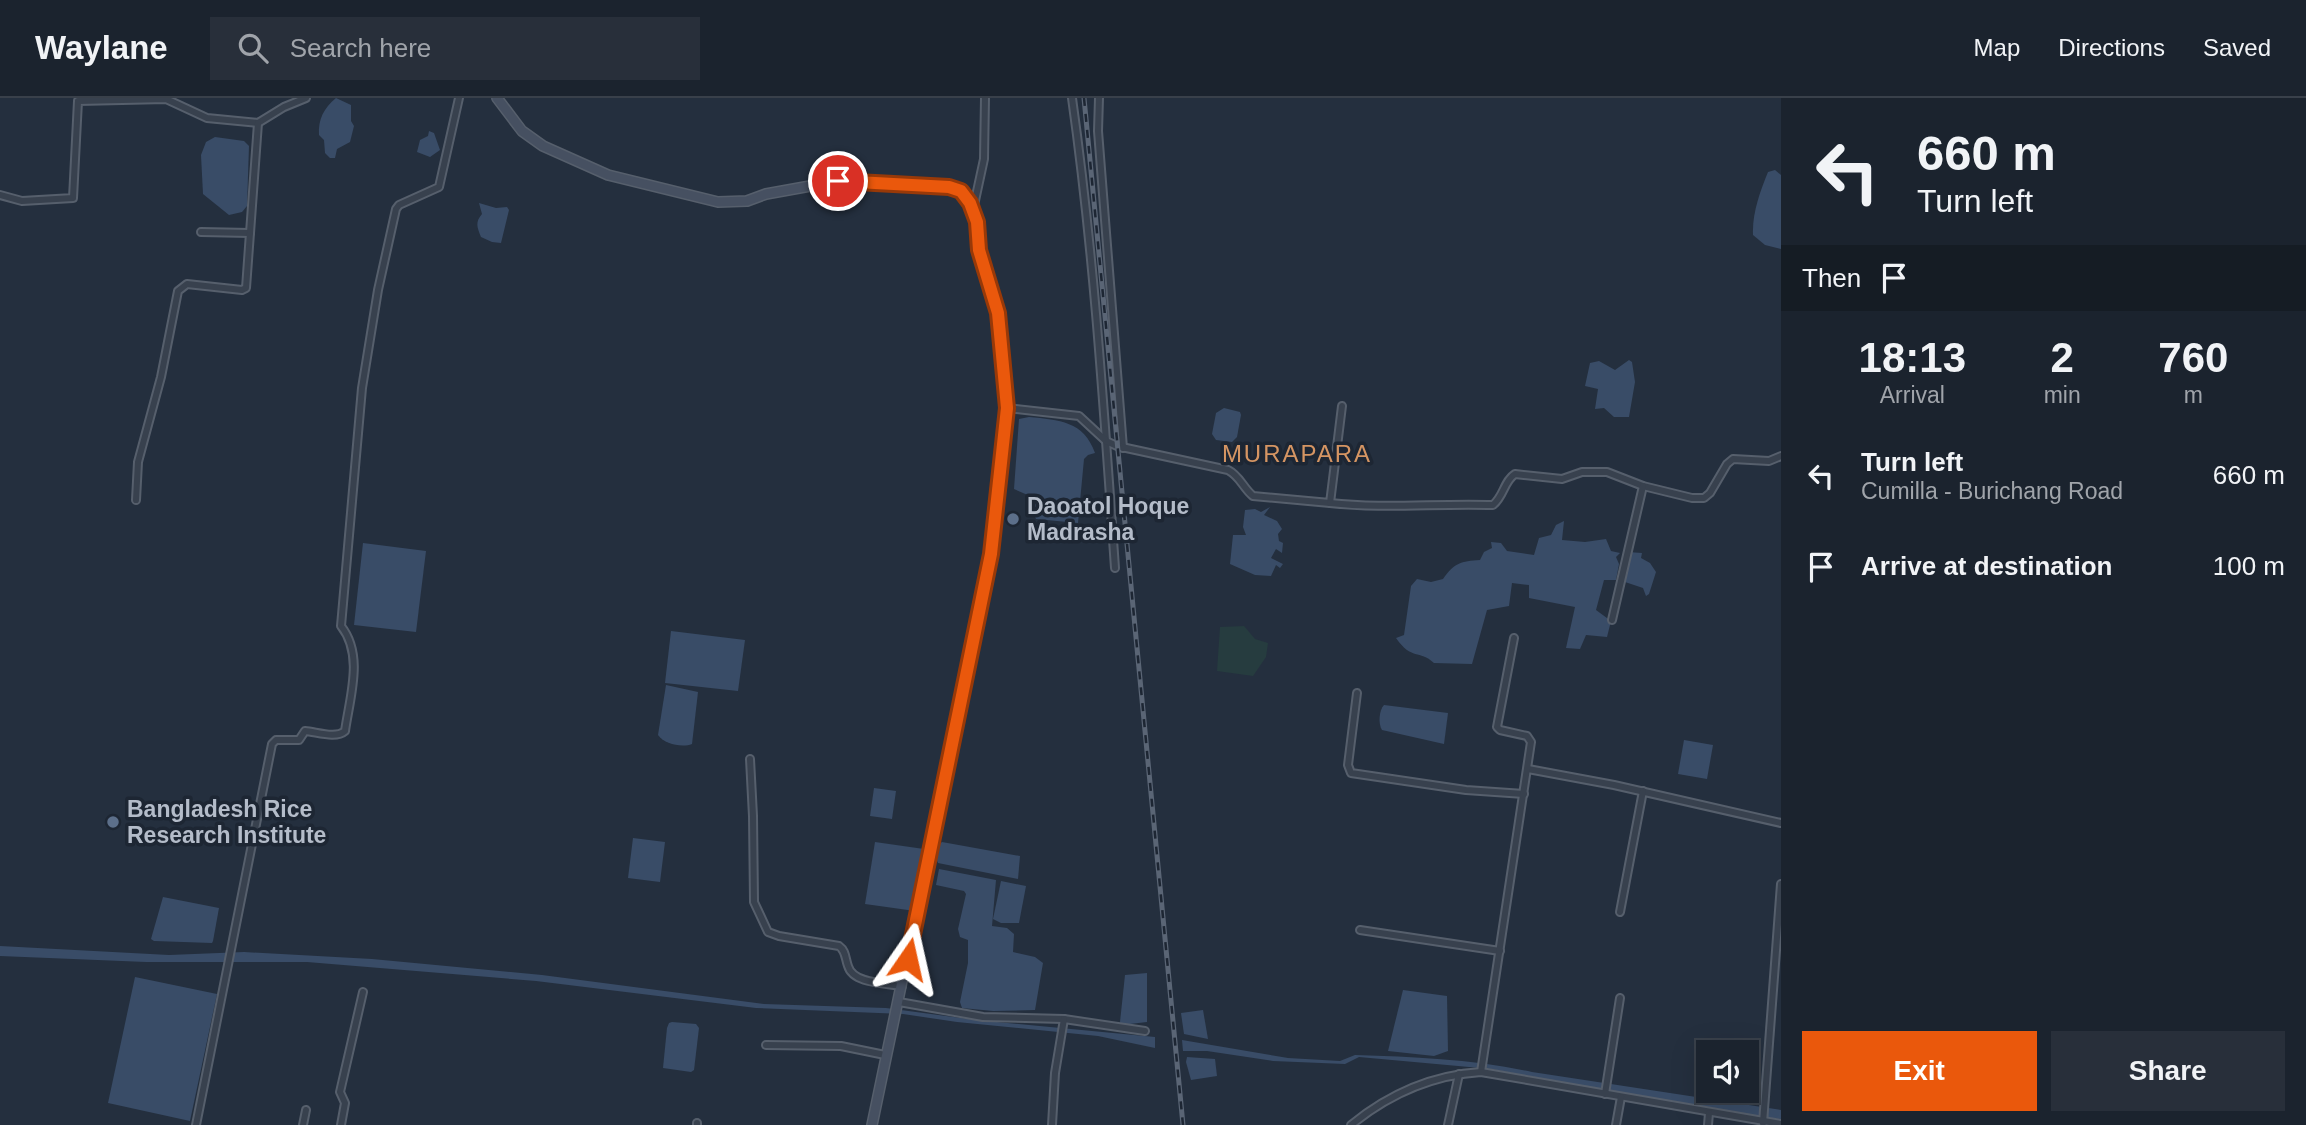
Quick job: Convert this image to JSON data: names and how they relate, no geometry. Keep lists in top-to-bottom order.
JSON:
{
  "districts": ["MURAPARA"],
  "places": ["Daoatol Hoque Madrasha", "Bangladesh Rice Research Institute"],
  "page": {
    "header": "Waylane",
    "search": "Search here",
    "nav": ["Map", "Directions", "Saved"],
    "turn": ["660 m", "Turn left"],
    "then": "Then",
    "eta": [
      "18:13",
      "Arrival",
      "2",
      "min",
      "760",
      "m"
    ],
    "list": [
      {
        "name": "Turn left",
        "note": "Cumilla - Burichang Road",
        "value": "660 m"
      },
      {
        "name": "Arrive at destination",
        "value": "100 m"
      }
    ],
    "buttons": ["Exit", "Share"]
  }
}
